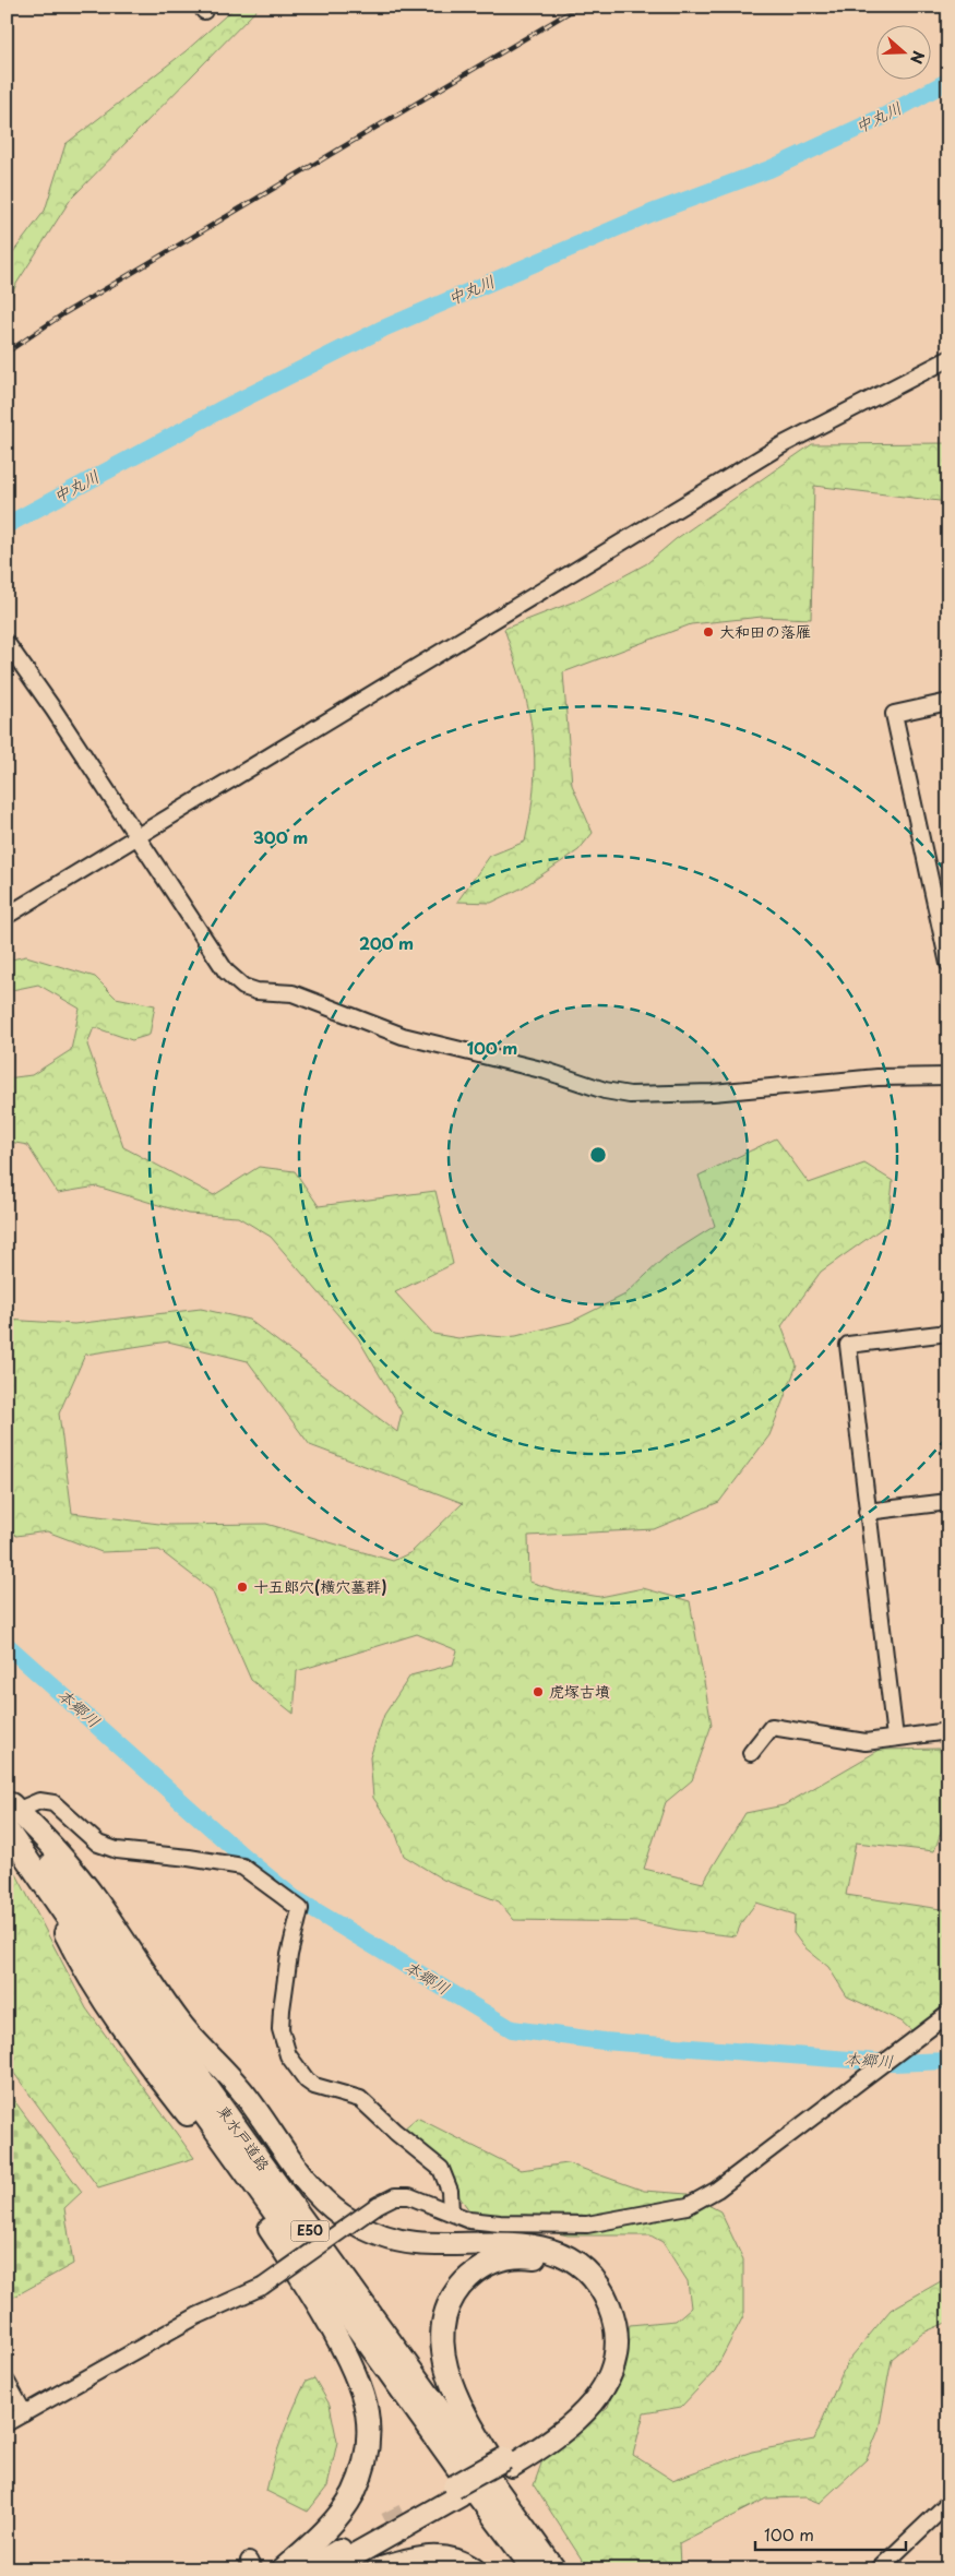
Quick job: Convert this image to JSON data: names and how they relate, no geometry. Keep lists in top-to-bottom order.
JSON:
{
  "streets": {
    "highway": ["東水戸道路", "E50"]
  },
  "crossings": [
    ["東水戸道路", "E50"]
  ],
  "water": ["中丸川", "本郷川"],
  "places": ["大和田の落雁", "十五郎穴(横穴墓群)", "虎塚古墳"],
  "scale_bar": "100 m",
  "north": "right",
  "rings": ["300 m", "200 m", "100 m"]
}
